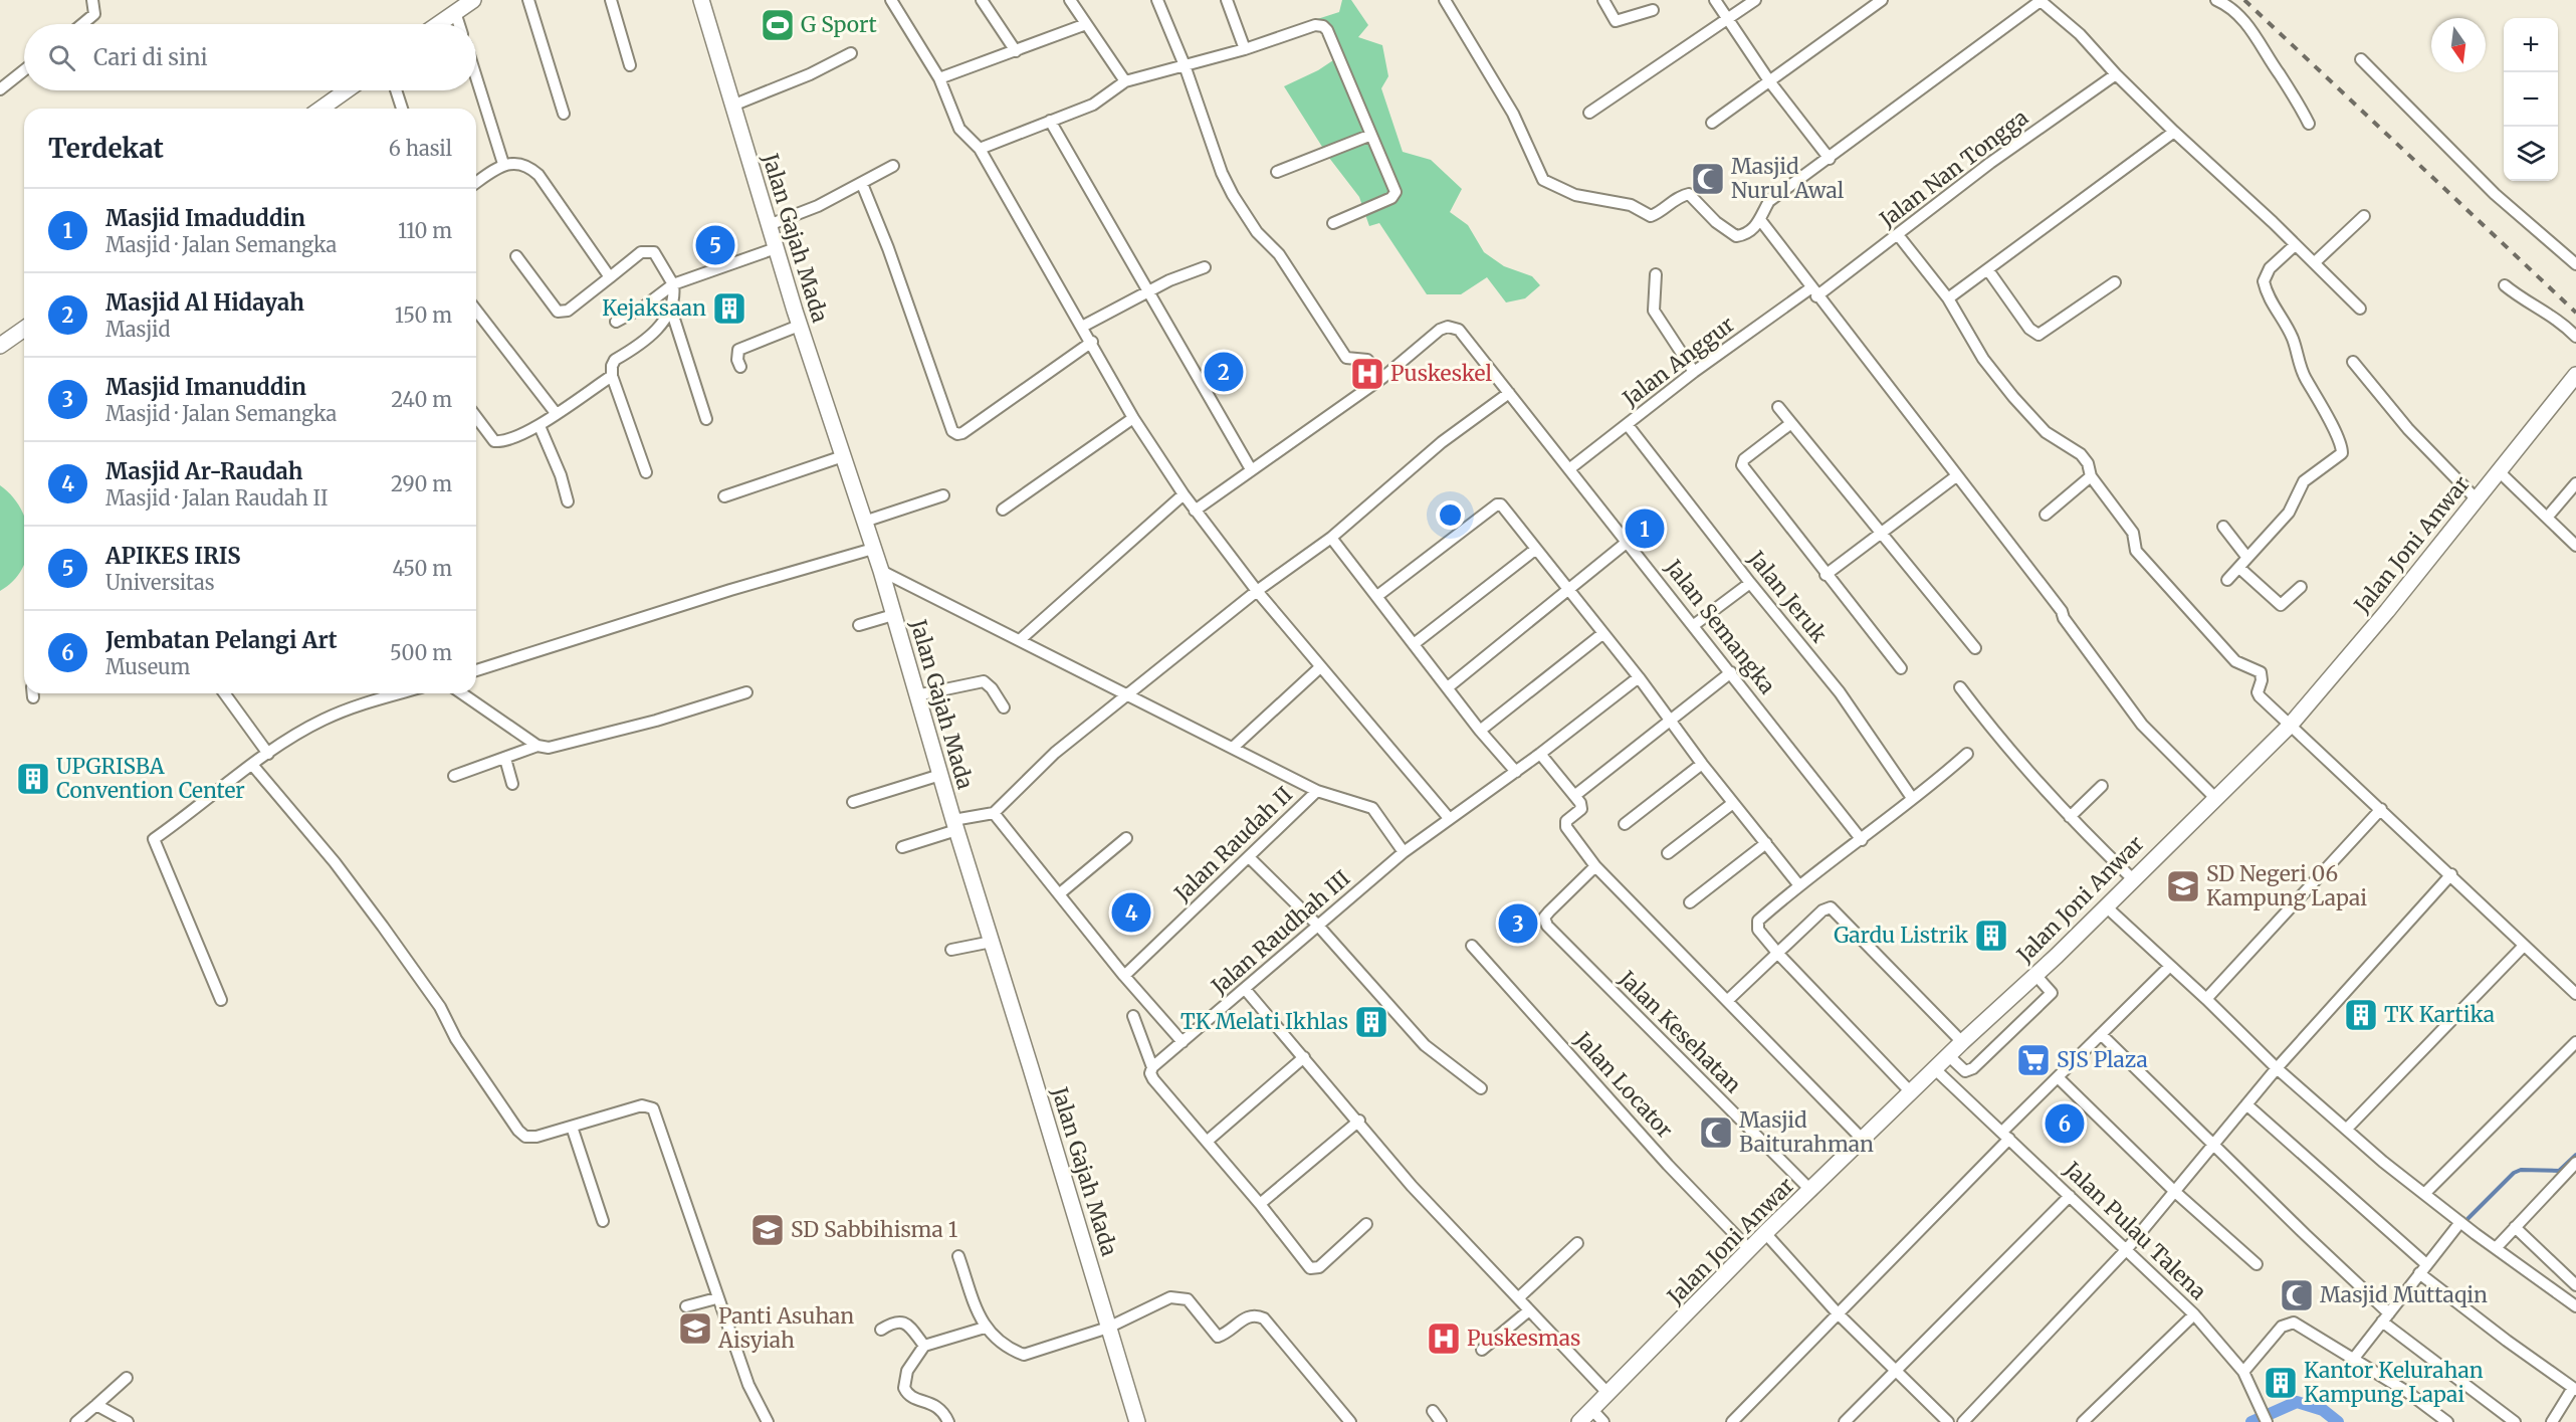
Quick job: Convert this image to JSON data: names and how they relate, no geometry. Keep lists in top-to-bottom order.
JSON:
{
  "streets": {
    "main road": ["Jalan Gajah Mada", "Jalan Joni Anwar"],
    "street": [
      "Jalan Nan Tongga",
      "Jalan Anggur",
      "Jalan Jeruk",
      "Jalan Semangka",
      "Jalan Raudah II",
      "Jalan Raudhah III",
      "Jalan Kesehatan",
      "Jalan Locator",
      "Jalan Pulau Talena"
    ]
  },
  "crossings": [
    ["Jalan Nan Tongga", "Jalan Anggur"],
    ["Jalan Anggur", "Jalan Jeruk"],
    ["Jalan Anggur", "Jalan Semangka"],
    ["Jalan Joni Anwar", "Jalan Kesehatan"],
    ["Jalan Joni Anwar", "Jalan Locator"],
    ["Jalan Joni Anwar", "Jalan Pulau Talena"]
  ],
  "places": {
    "sports": ["G Sport"],
    "mosque": ["Masjid Nurul Awal", "Masjid Baiturahman", "Masjid Muttaqin"],
    "building": [
      "Kejaksaan",
      "UPGRISBA Convention Center",
      "Gardu Listrik",
      "TK Kartika",
      "TK Melati Ikhlas",
      "Kantor Kelurahan Kampung Lapai"
    ],
    "hospital": ["Puskeskel", "Puskesmas"],
    "school or university": ["SD Negeri 06 Kampung Lapai", "SD Sabbihisma 1", "Panti Asuhan Aisyiah"],
    "supermarket": ["SJS Plaza"]
  },
  "north": "bottom",
  "page": {
    "map_buttons": ["+", "−"],
    "search": "Cari di sini",
    "heading": ["Terdekat", "6 hasil"],
    "list": [
      {
        "mark": "1",
        "name": "Masjid Imaduddin",
        "note": "Masjid · Jalan Semangka",
        "value": "110 m"
      },
      {
        "mark": "2",
        "name": "Masjid Al Hidayah",
        "note": "Masjid",
        "value": "150 m"
      },
      {
        "mark": "3",
        "name": "Masjid Imanuddin",
        "note": "Masjid · Jalan Semangka",
        "value": "240 m"
      },
      {
        "mark": "4",
        "name": "Masjid Ar-Raudah",
        "note": "Masjid · Jalan Raudah II",
        "value": "290 m"
      },
      {
        "mark": "5",
        "name": "APIKES IRIS",
        "note": "Universitas",
        "value": "450 m"
      },
      {
        "mark": "6",
        "name": "Jembatan Pelangi Art",
        "note": "Museum",
        "value": "500 m"
      }
    ],
    "pins": [
      "5",
      "2",
      "1",
      "4",
      "3",
      "6"
    ]
  }
}
